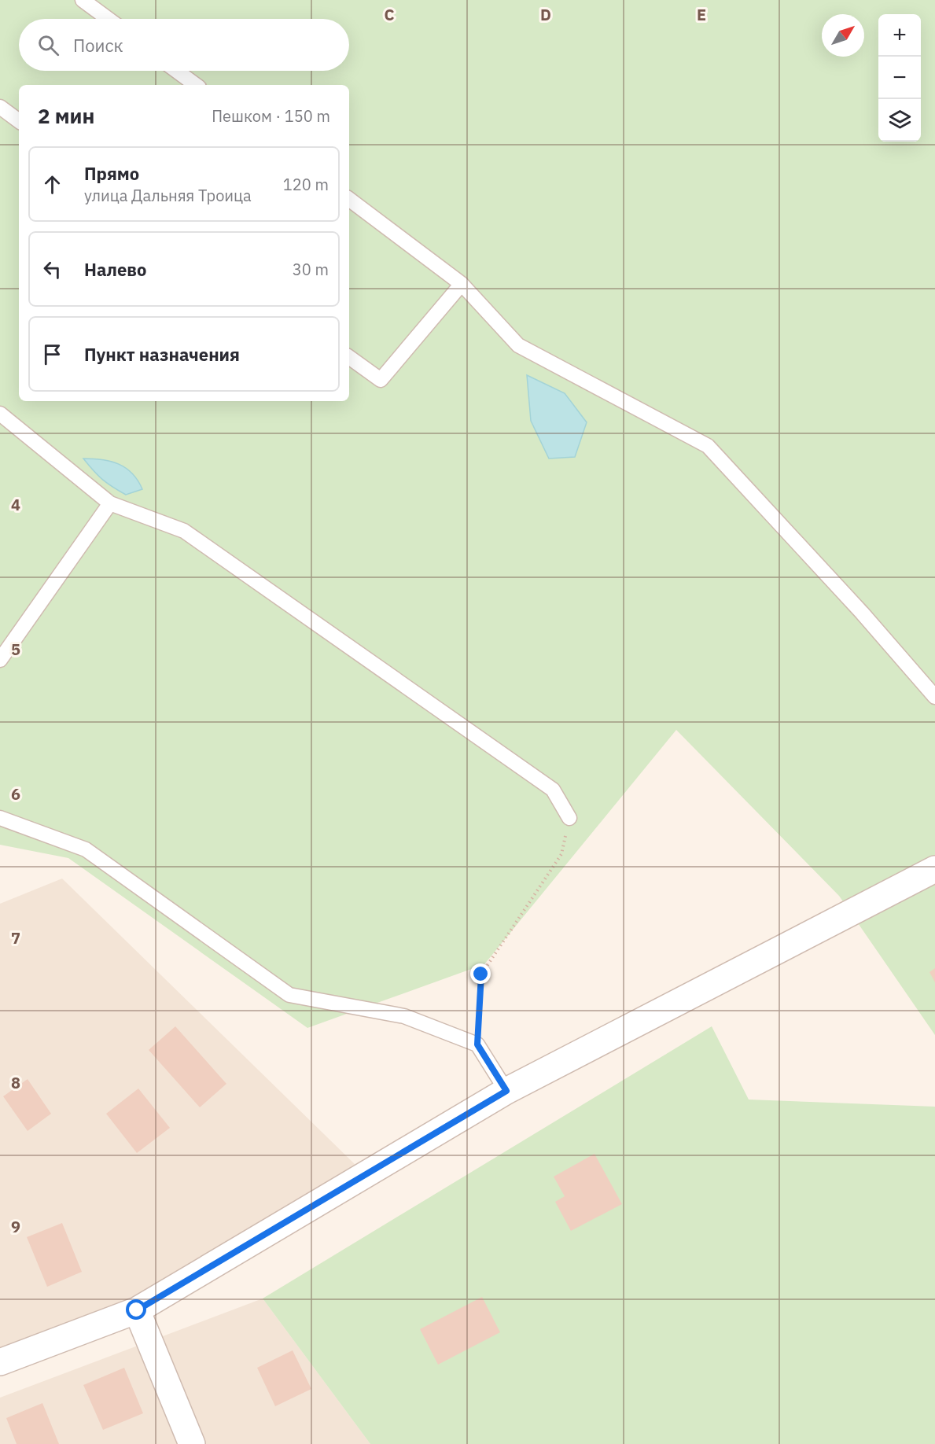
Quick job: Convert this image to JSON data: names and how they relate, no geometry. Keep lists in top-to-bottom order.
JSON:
{
  "north": "top right",
  "page": {
    "map_buttons": ["+", "−"],
    "search": "Поиск",
    "heading": ["2 мин", "Пешком · 150 m"],
    "list": [
      ["Прямо", "улица Дальняя Троица", "120 m"],
      ["Налево", "30 m"],
      "Пункт назначения"
    ]
  },
  "grid": {
    "columns": ["C", "D", "E"],
    "rows": [
      "4",
      "5",
      "6",
      "7",
      "8",
      "9"
    ]
  }
}
